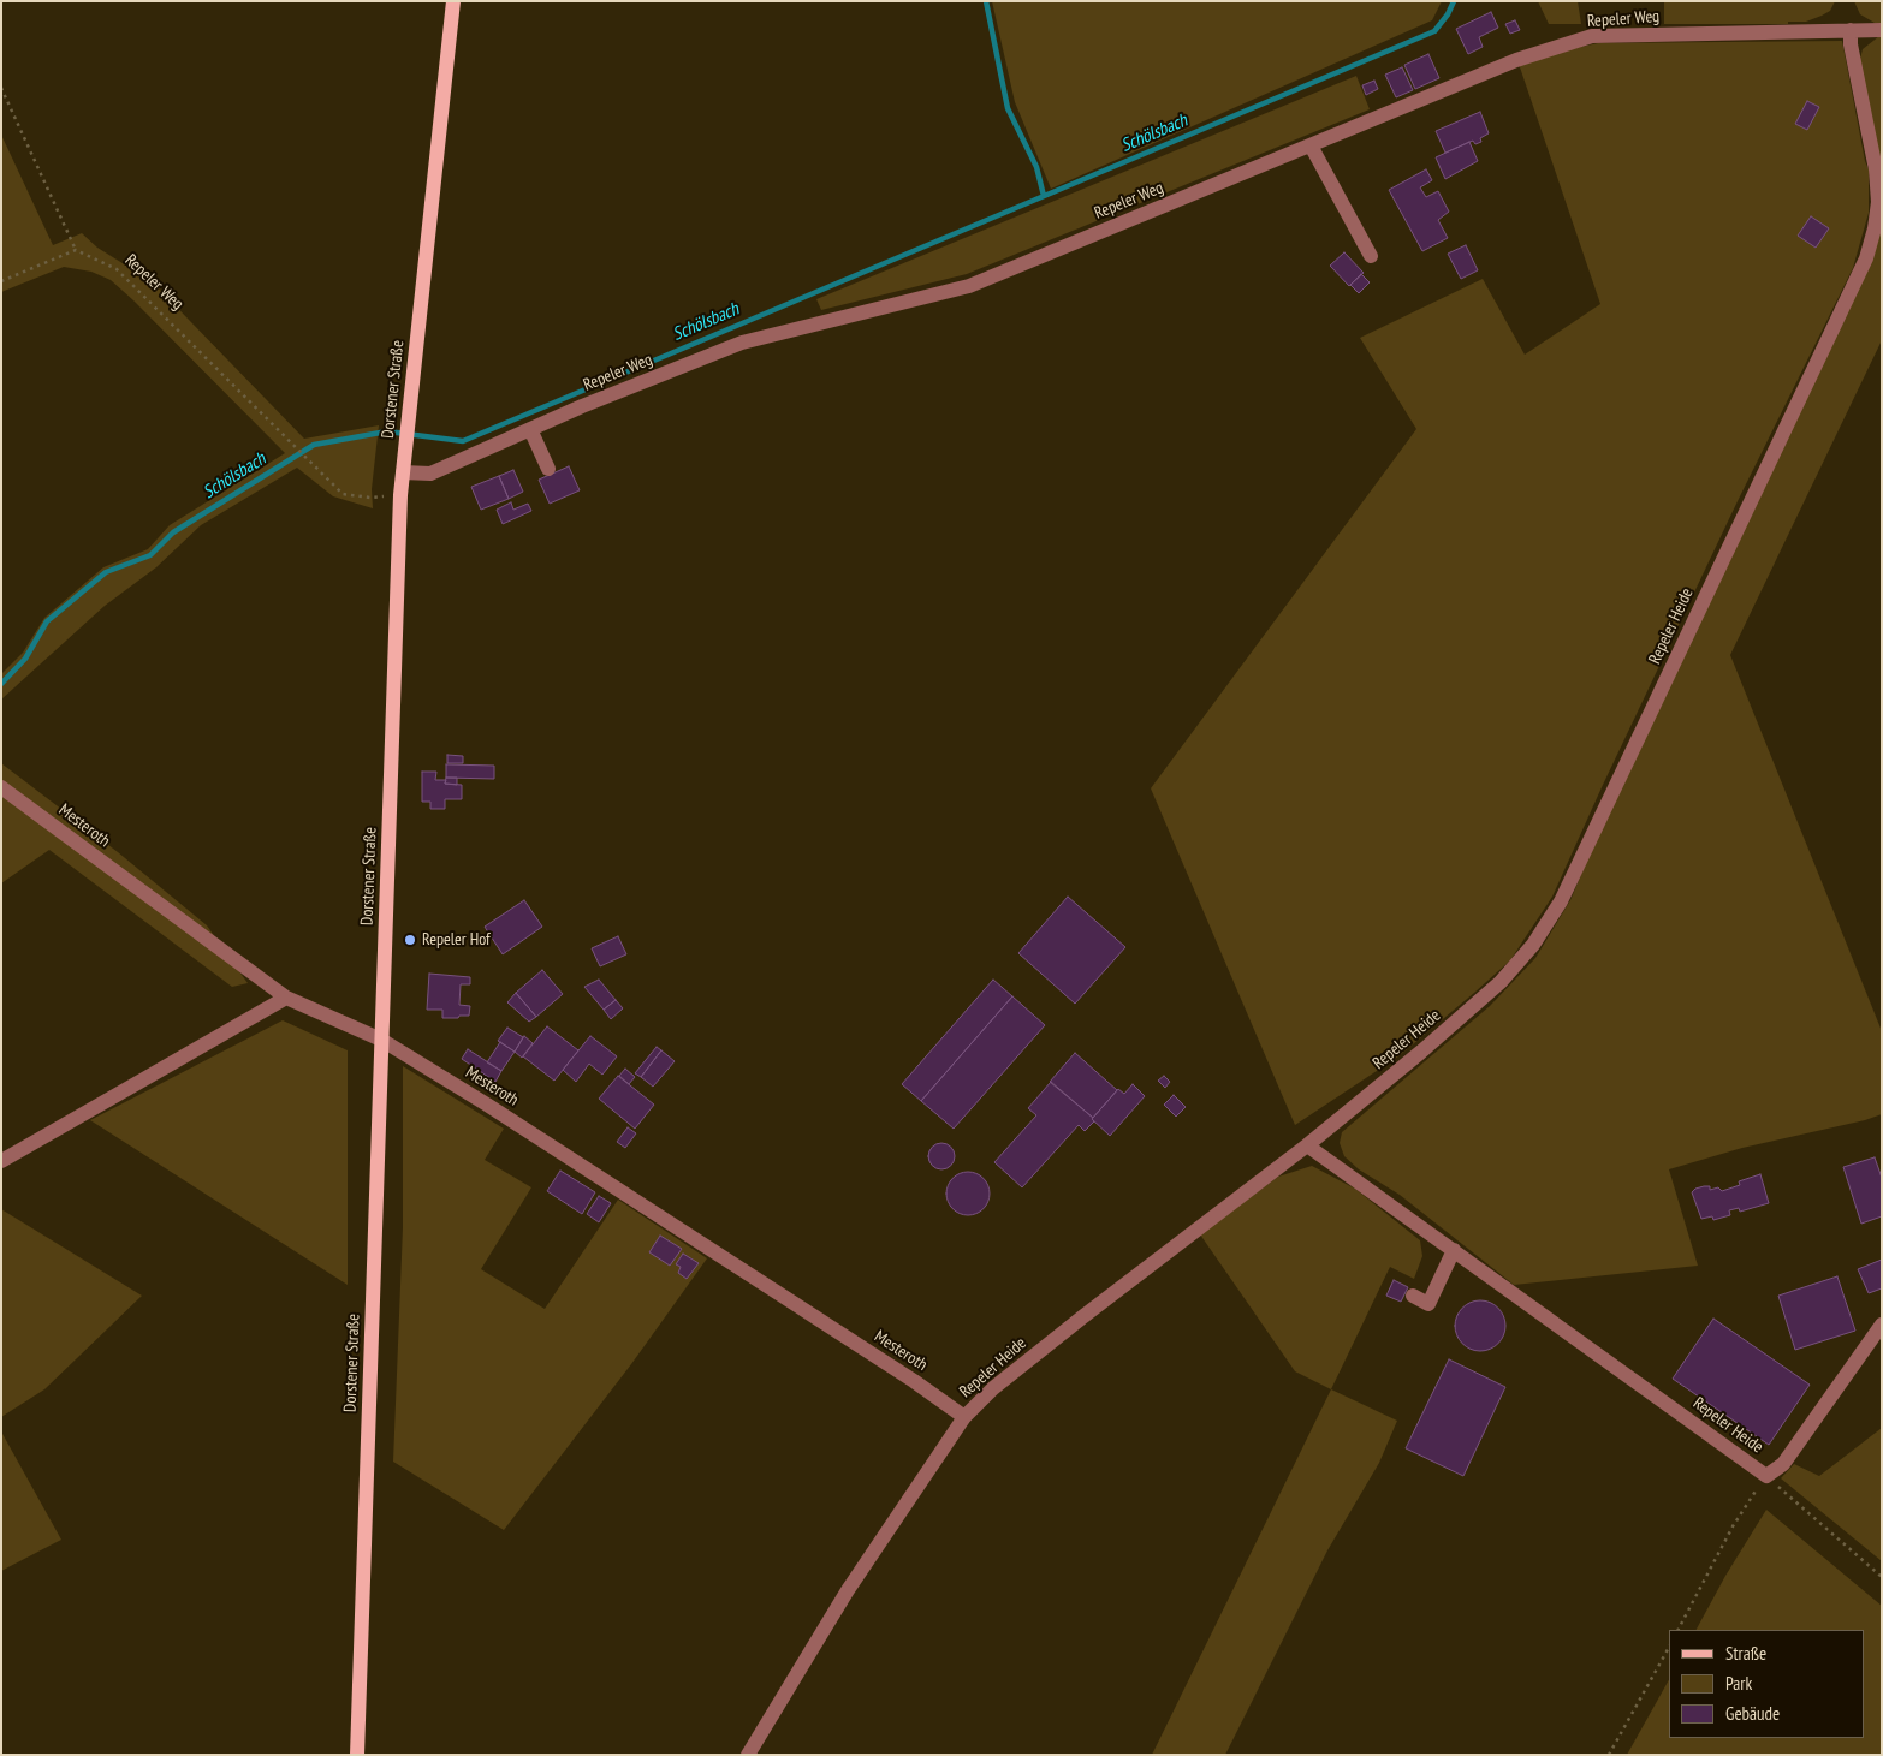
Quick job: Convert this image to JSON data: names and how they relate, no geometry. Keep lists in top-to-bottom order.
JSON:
{
  "streets": {
    "main road": ["Dorstener Straße"],
    "street": ["Repeler Weg", "Repeler Heide", "Mesteroth"]
  },
  "crossings": [
    ["Repeler Weg", "Dorstener Straße"],
    ["Repeler Weg", "Repeler Heide"],
    ["Dorstener Straße", "Mesteroth"],
    ["Repeler Heide", "Mesteroth"]
  ],
  "water": ["Schölsbach"],
  "places": ["Repeler Hof"],
  "legend": ["Straße", "Park", "Gebäude"]
}
